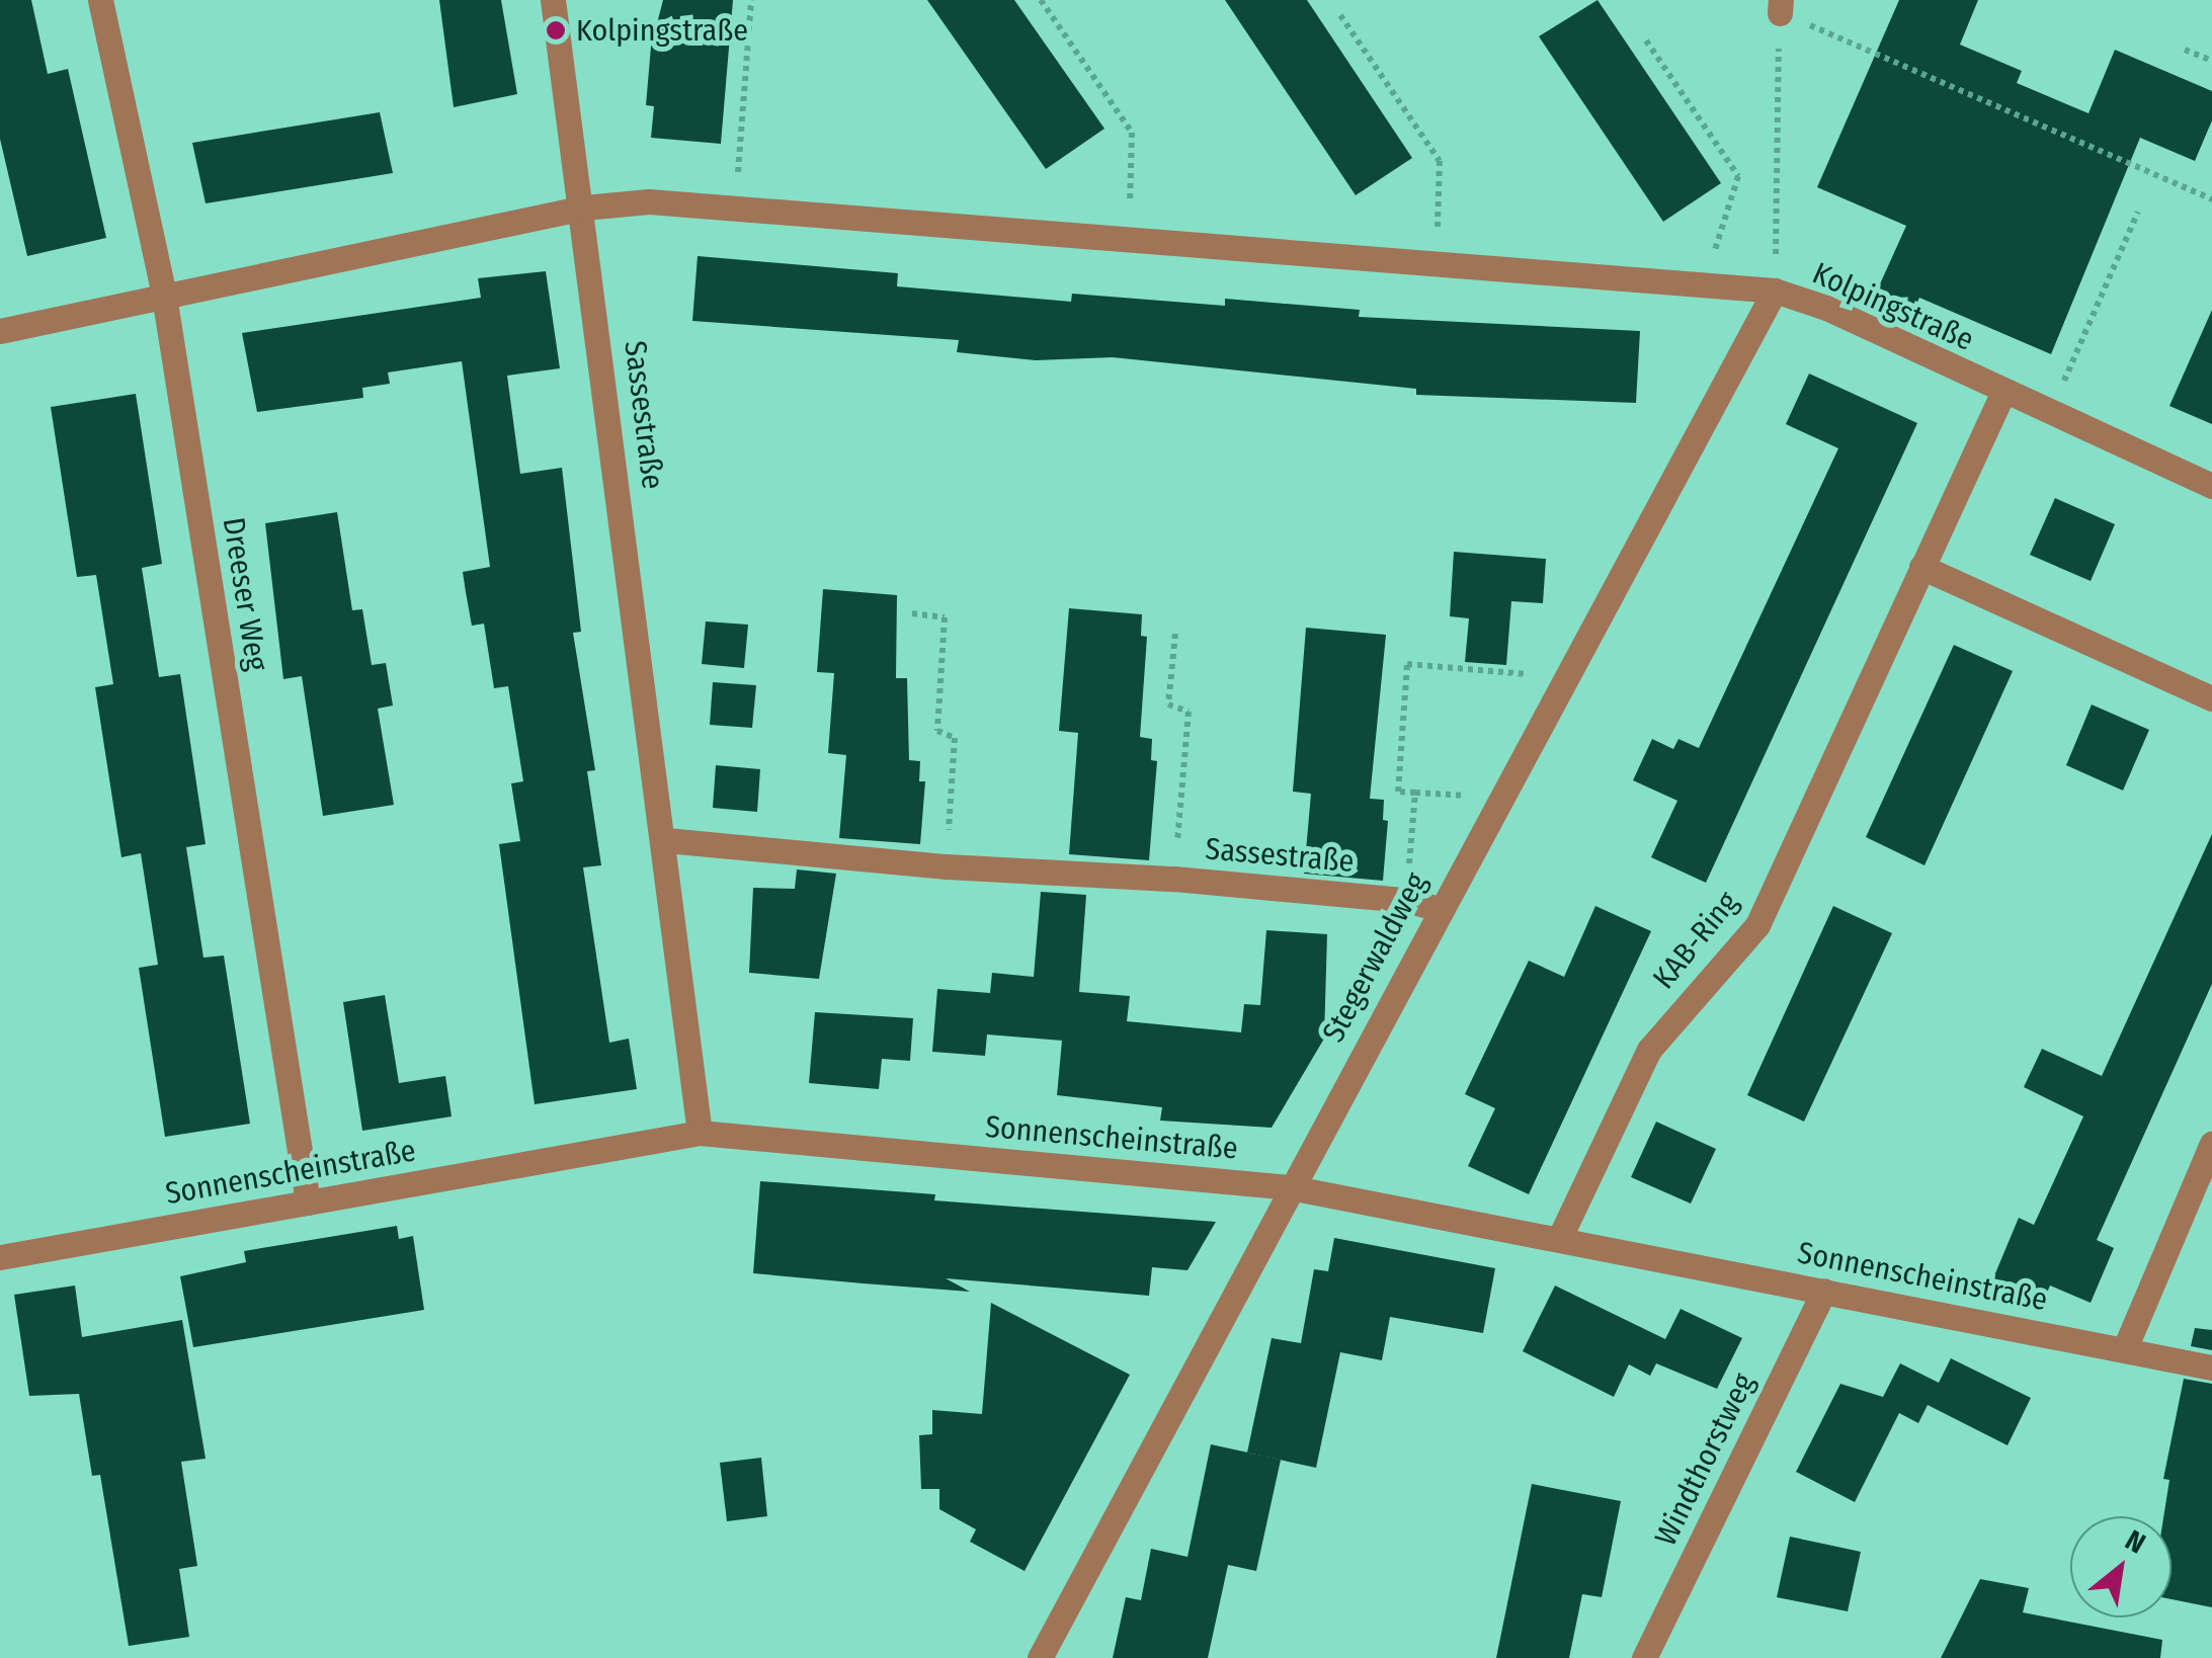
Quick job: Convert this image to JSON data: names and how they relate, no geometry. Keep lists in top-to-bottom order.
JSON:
{
  "streets": {
    "street": [
      "Kolpingstraße",
      "Sassestraße",
      "Dreeser Weg",
      "KAB-Ring",
      "Stegerwaldweg",
      "Sonnenscheinstraße",
      "Windthorstweg"
    ]
  },
  "crossings": [
    ["Kolpingstraße", "Sassestraße"],
    ["Kolpingstraße", "Dreeser Weg"],
    ["Kolpingstraße", "KAB-Ring"],
    ["Kolpingstraße", "Stegerwaldweg"],
    ["Sassestraße", "Stegerwaldweg"],
    ["Sassestraße", "Sonnenscheinstraße"],
    ["Dreeser Weg", "Sonnenscheinstraße"],
    ["KAB-Ring", "Sonnenscheinstraße"],
    ["Stegerwaldweg", "Sonnenscheinstraße"],
    ["Sonnenscheinstraße", "Windthorstweg"]
  ],
  "places": ["Kolpingstraße"],
  "north": "top right"
}
